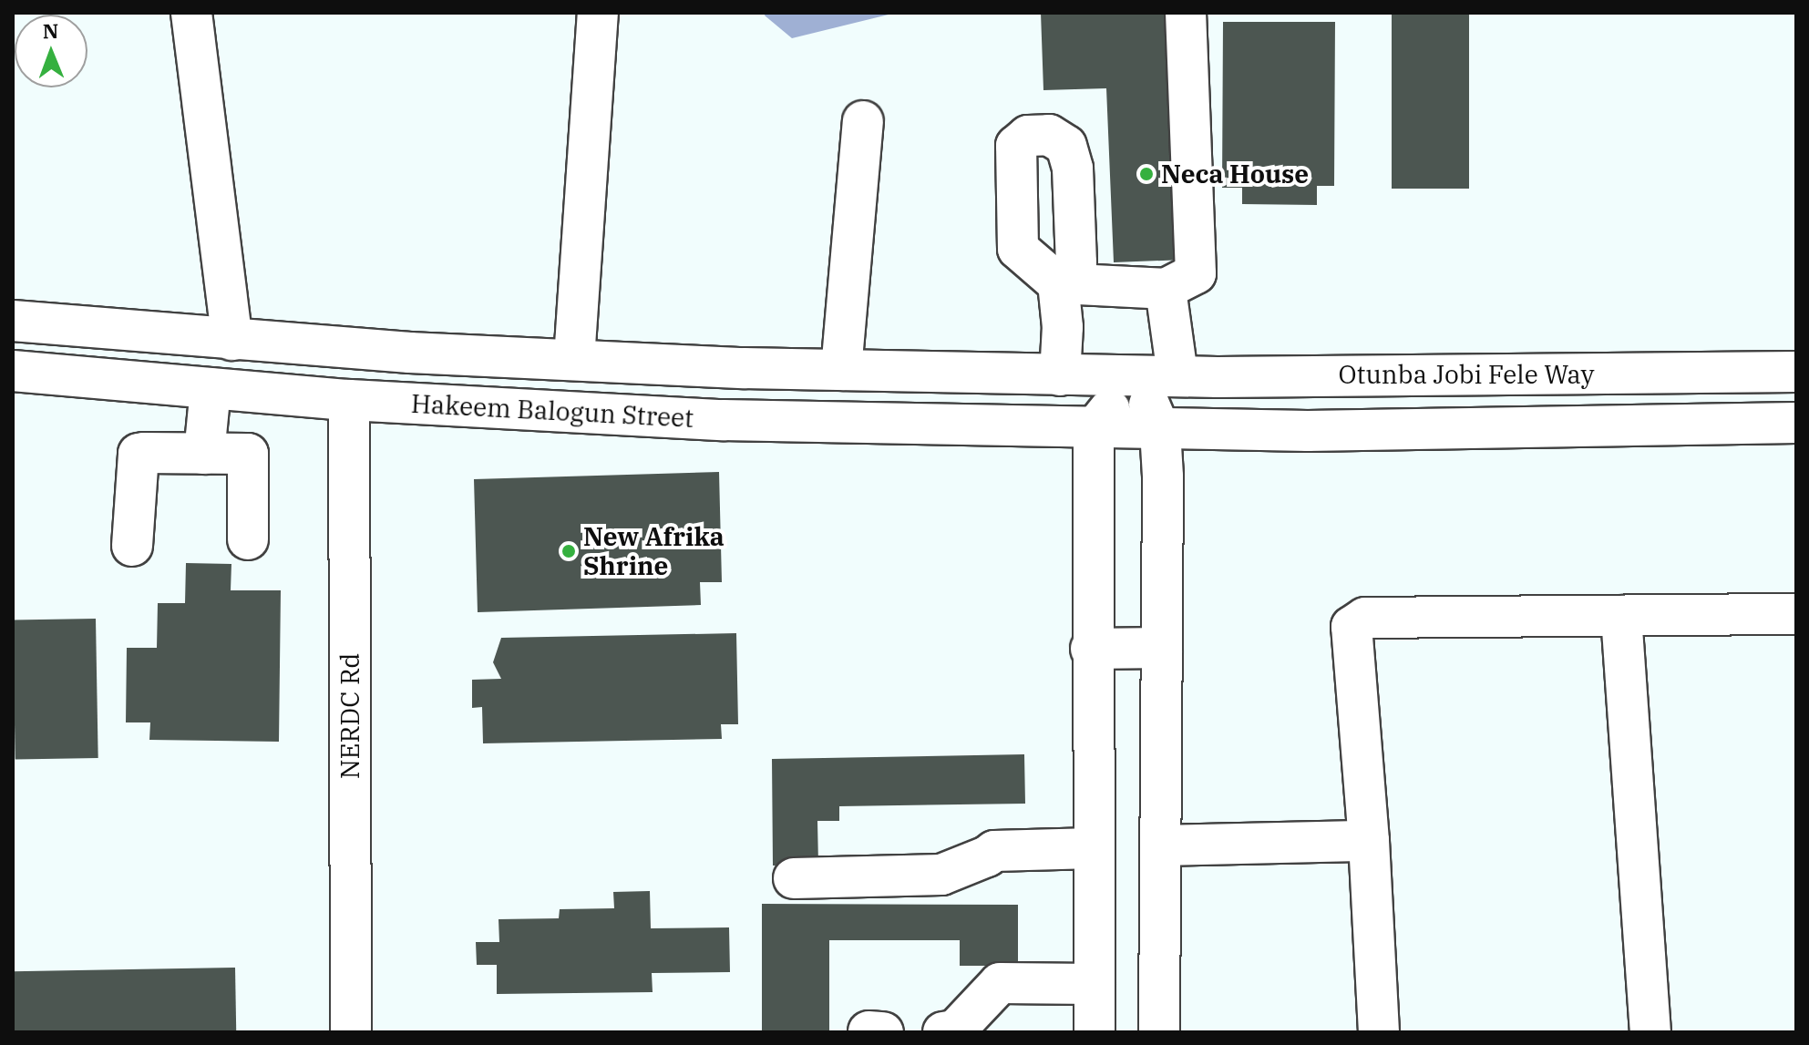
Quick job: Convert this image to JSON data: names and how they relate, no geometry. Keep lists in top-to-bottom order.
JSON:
{
  "streets": {
    "street": ["Otunba Jobi Fele Way", "Hakeem Balogun Street", "NERDC Rd"]
  },
  "crossings": [
    ["Otunba Jobi Fele Way", "Hakeem Balogun Street"],
    ["Hakeem Balogun Street", "NERDC Rd"]
  ],
  "places": ["Neca House", "New Afrika Shrine"],
  "north": "top"
}
